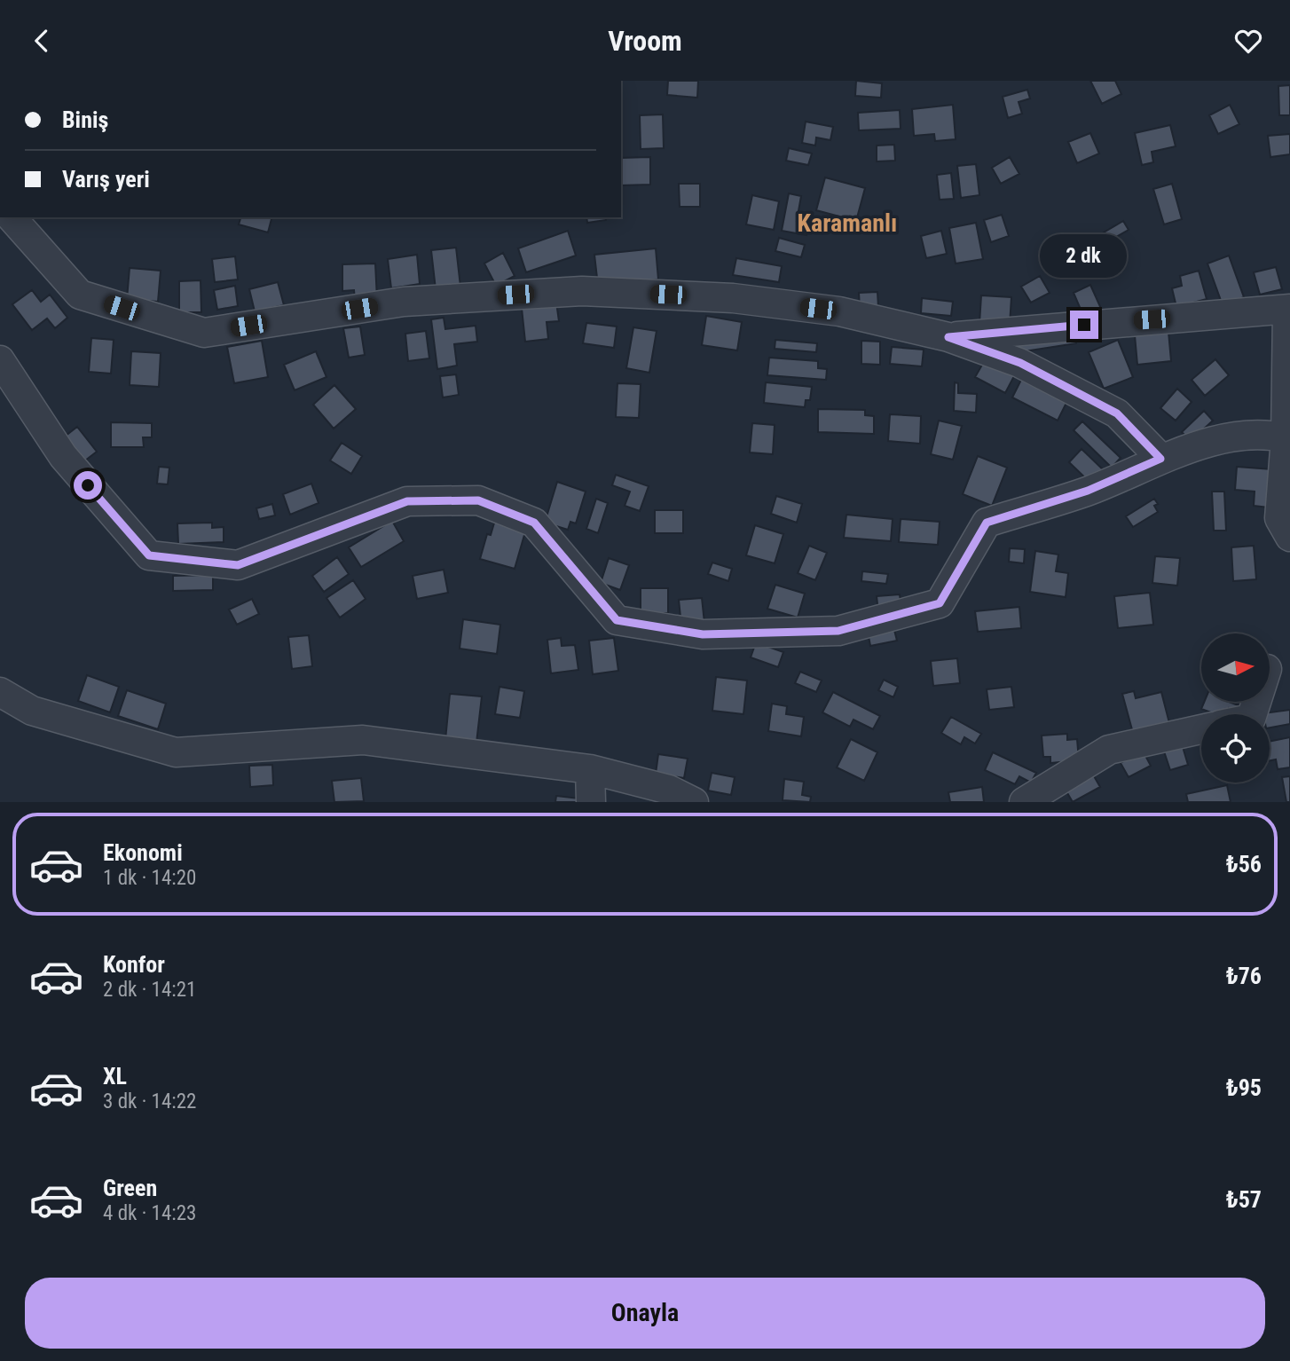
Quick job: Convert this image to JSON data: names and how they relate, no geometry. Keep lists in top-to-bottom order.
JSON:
{
  "districts": ["Karamanlı"],
  "north": "right",
  "page": {
    "header": "Vroom",
    "banner": ["Biniş", "Varış yeri"],
    "bubble": "2 dk",
    "list": [
      {
        "name": "Ekonomi",
        "note": "1 dk · 14:20",
        "value": "₺56"
      },
      {
        "name": "Konfor",
        "note": "2 dk · 14:21",
        "value": "₺76"
      },
      {
        "name": "XL",
        "note": "3 dk · 14:22",
        "value": "₺95"
      },
      {
        "name": "Green",
        "note": "4 dk · 14:23",
        "value": "₺57"
      }
    ],
    "buttons": "Onayla"
  }
}
